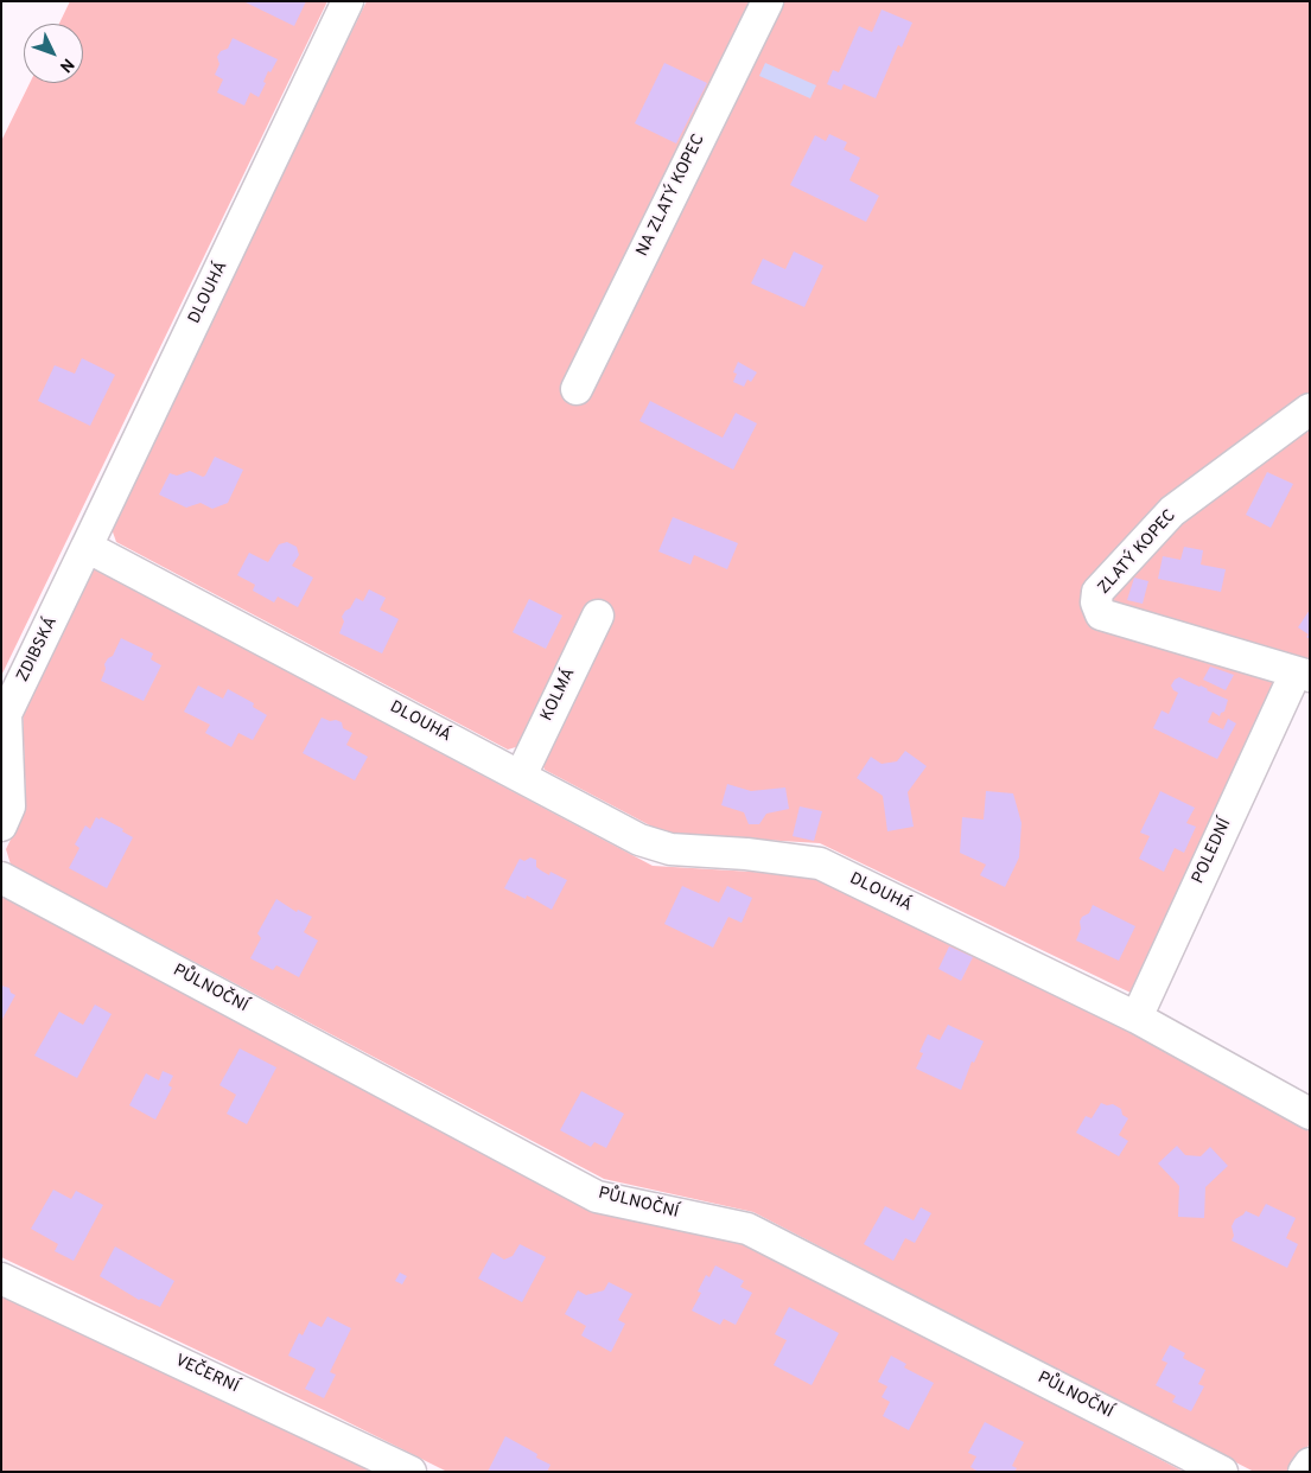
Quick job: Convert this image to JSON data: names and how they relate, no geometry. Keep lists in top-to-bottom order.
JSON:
{
  "streets": {
    "street": [
      "NA ZLATÝ KOPEC",
      "DLOUHÁ",
      "ZLATÝ KOPEC",
      "ZDIBSKÁ",
      "KOLMÁ",
      "POLEDNÍ",
      "PŮLNOČNÍ",
      "VEČERNÍ"
    ]
  },
  "crossings": [
    ["DLOUHÁ", "ZDIBSKÁ"],
    ["DLOUHÁ", "KOLMÁ"],
    ["DLOUHÁ", "POLEDNÍ"],
    ["ZLATÝ KOPEC", "POLEDNÍ"]
  ],
  "north": "bottom right"
}
